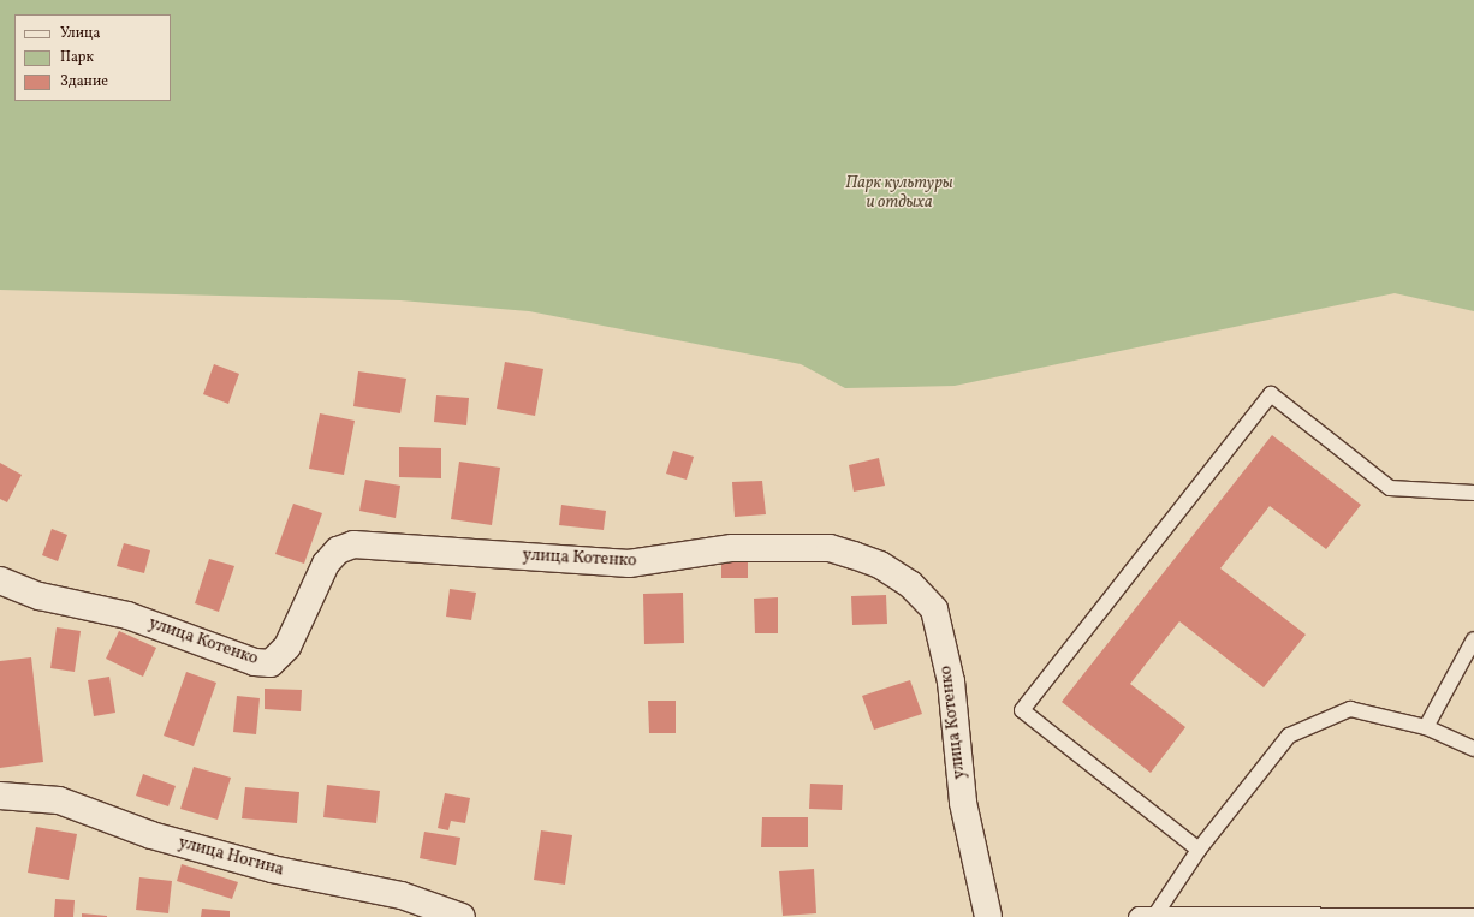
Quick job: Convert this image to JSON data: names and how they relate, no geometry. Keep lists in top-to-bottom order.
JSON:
{
  "streets": {
    "street": ["улица Котенко", "улица Ногина"]
  },
  "parks": ["Парк культуры и отдыха"],
  "legend": ["Улица", "Парк", "Здание"]
}
